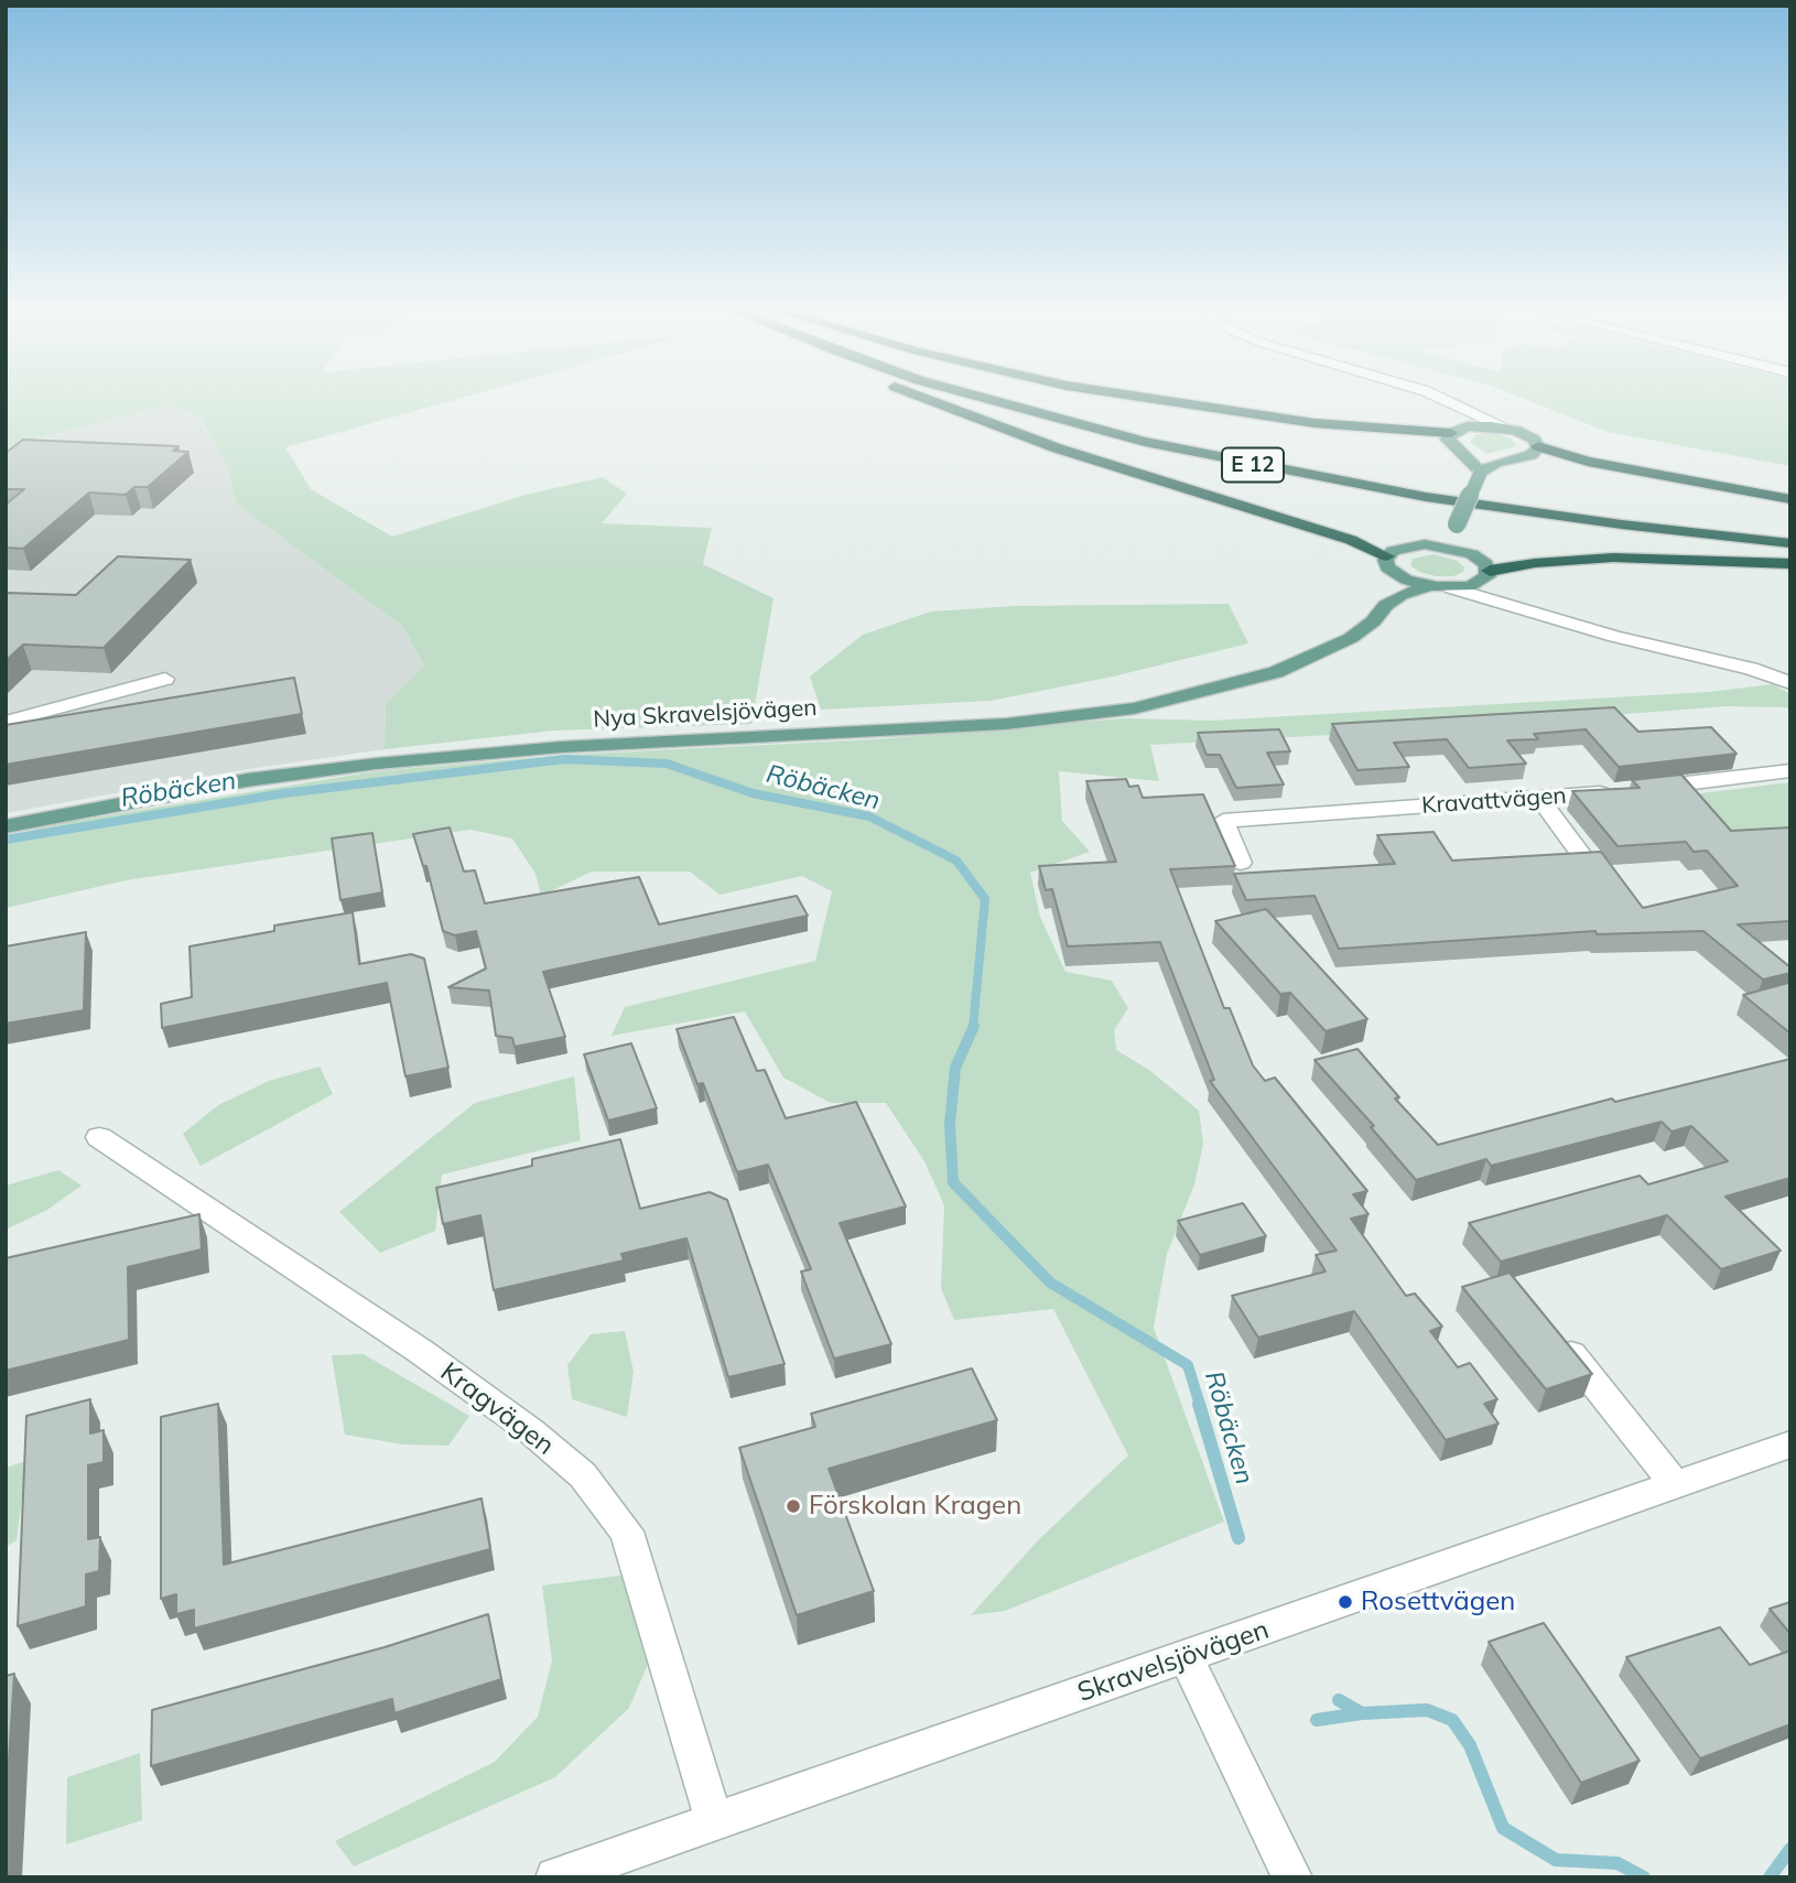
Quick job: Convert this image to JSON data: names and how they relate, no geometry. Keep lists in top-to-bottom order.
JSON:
{
  "streets": {
    "highway": ["E 12"],
    "main road": ["Nya Skravelsjövägen"],
    "street": ["Kravattvägen", "Kragvägen", "Skravelsjövägen"]
  },
  "crossings": [
    ["Kragvägen", "Skravelsjövägen"]
  ],
  "water": ["Röbäcken"],
  "places": ["Förskolan Kragen", "Rosettvägen"]
}
